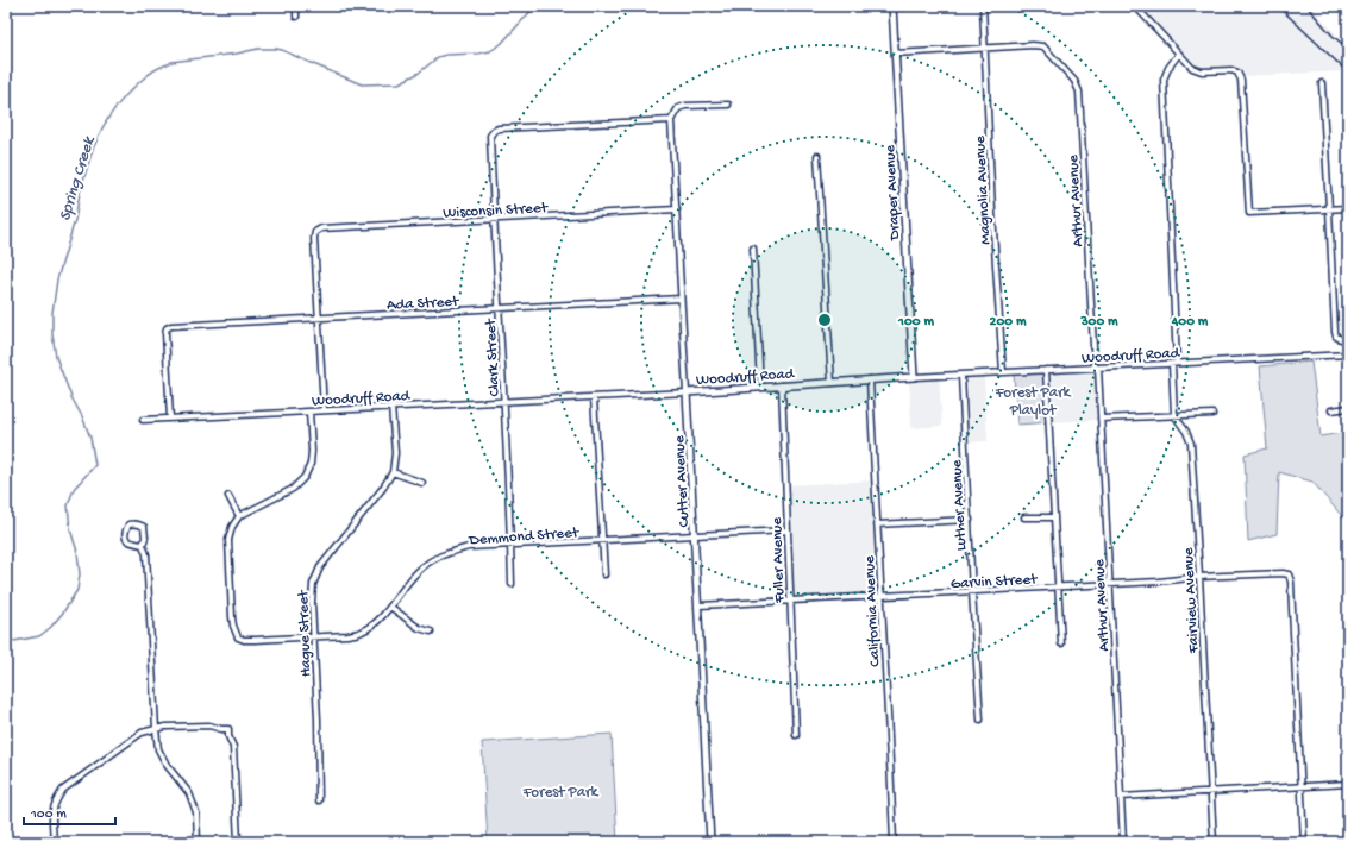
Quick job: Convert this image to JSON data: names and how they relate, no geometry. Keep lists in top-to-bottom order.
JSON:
{
  "streets": {
    "street": [
      "Magnolia Avenue",
      "Draper Avenue",
      "Arthur Avenue",
      "Wisconsin Street",
      "Ada Street",
      "Woodruff Road",
      "Clark Street",
      "Cutter Avenue",
      "Luther Avenue",
      "Demmond Street",
      "Fuller Avenue",
      "Garvin Street",
      "Fairview Avenue",
      "California Avenue",
      "Hague Street"
    ]
  },
  "crossings": [
    ["Magnolia Avenue", "Arthur Avenue"],
    ["Magnolia Avenue", "Woodruff Road"],
    ["Draper Avenue", "Woodruff Road"],
    ["Arthur Avenue", "Woodruff Road"],
    ["Arthur Avenue", "Garvin Street"],
    ["Wisconsin Street", "Ada Street"],
    ["Wisconsin Street", "Clark Street"],
    ["Wisconsin Street", "Cutter Avenue"],
    ["Ada Street", "Woodruff Road"],
    ["Ada Street", "Clark Street"],
    ["Ada Street", "Cutter Avenue"],
    ["Woodruff Road", "Clark Street"],
    ["Woodruff Road", "Cutter Avenue"],
    ["Woodruff Road", "Luther Avenue"],
    ["Woodruff Road", "Fuller Avenue"],
    ["Woodruff Road", "California Avenue"],
    ["Woodruff Road", "Hague Street"],
    ["Clark Street", "Cutter Avenue"],
    ["Clark Street", "Demmond Street"],
    ["Cutter Avenue", "Demmond Street"],
    ["Cutter Avenue", "Garvin Street"],
    ["Luther Avenue", "Garvin Street"],
    ["Demmond Street", "Fuller Avenue"],
    ["Demmond Street", "Hague Street"],
    ["Fuller Avenue", "Garvin Street"],
    ["Garvin Street", "Fairview Avenue"],
    ["Garvin Street", "California Avenue"]
  ],
  "water": ["Spring Creek"],
  "parks": ["Forest Park Playlot", "Forest Park"],
  "scale_bar": "100 m",
  "rings": [
    "100 m",
    "200 m",
    "300 m",
    "400 m"
  ]
}
